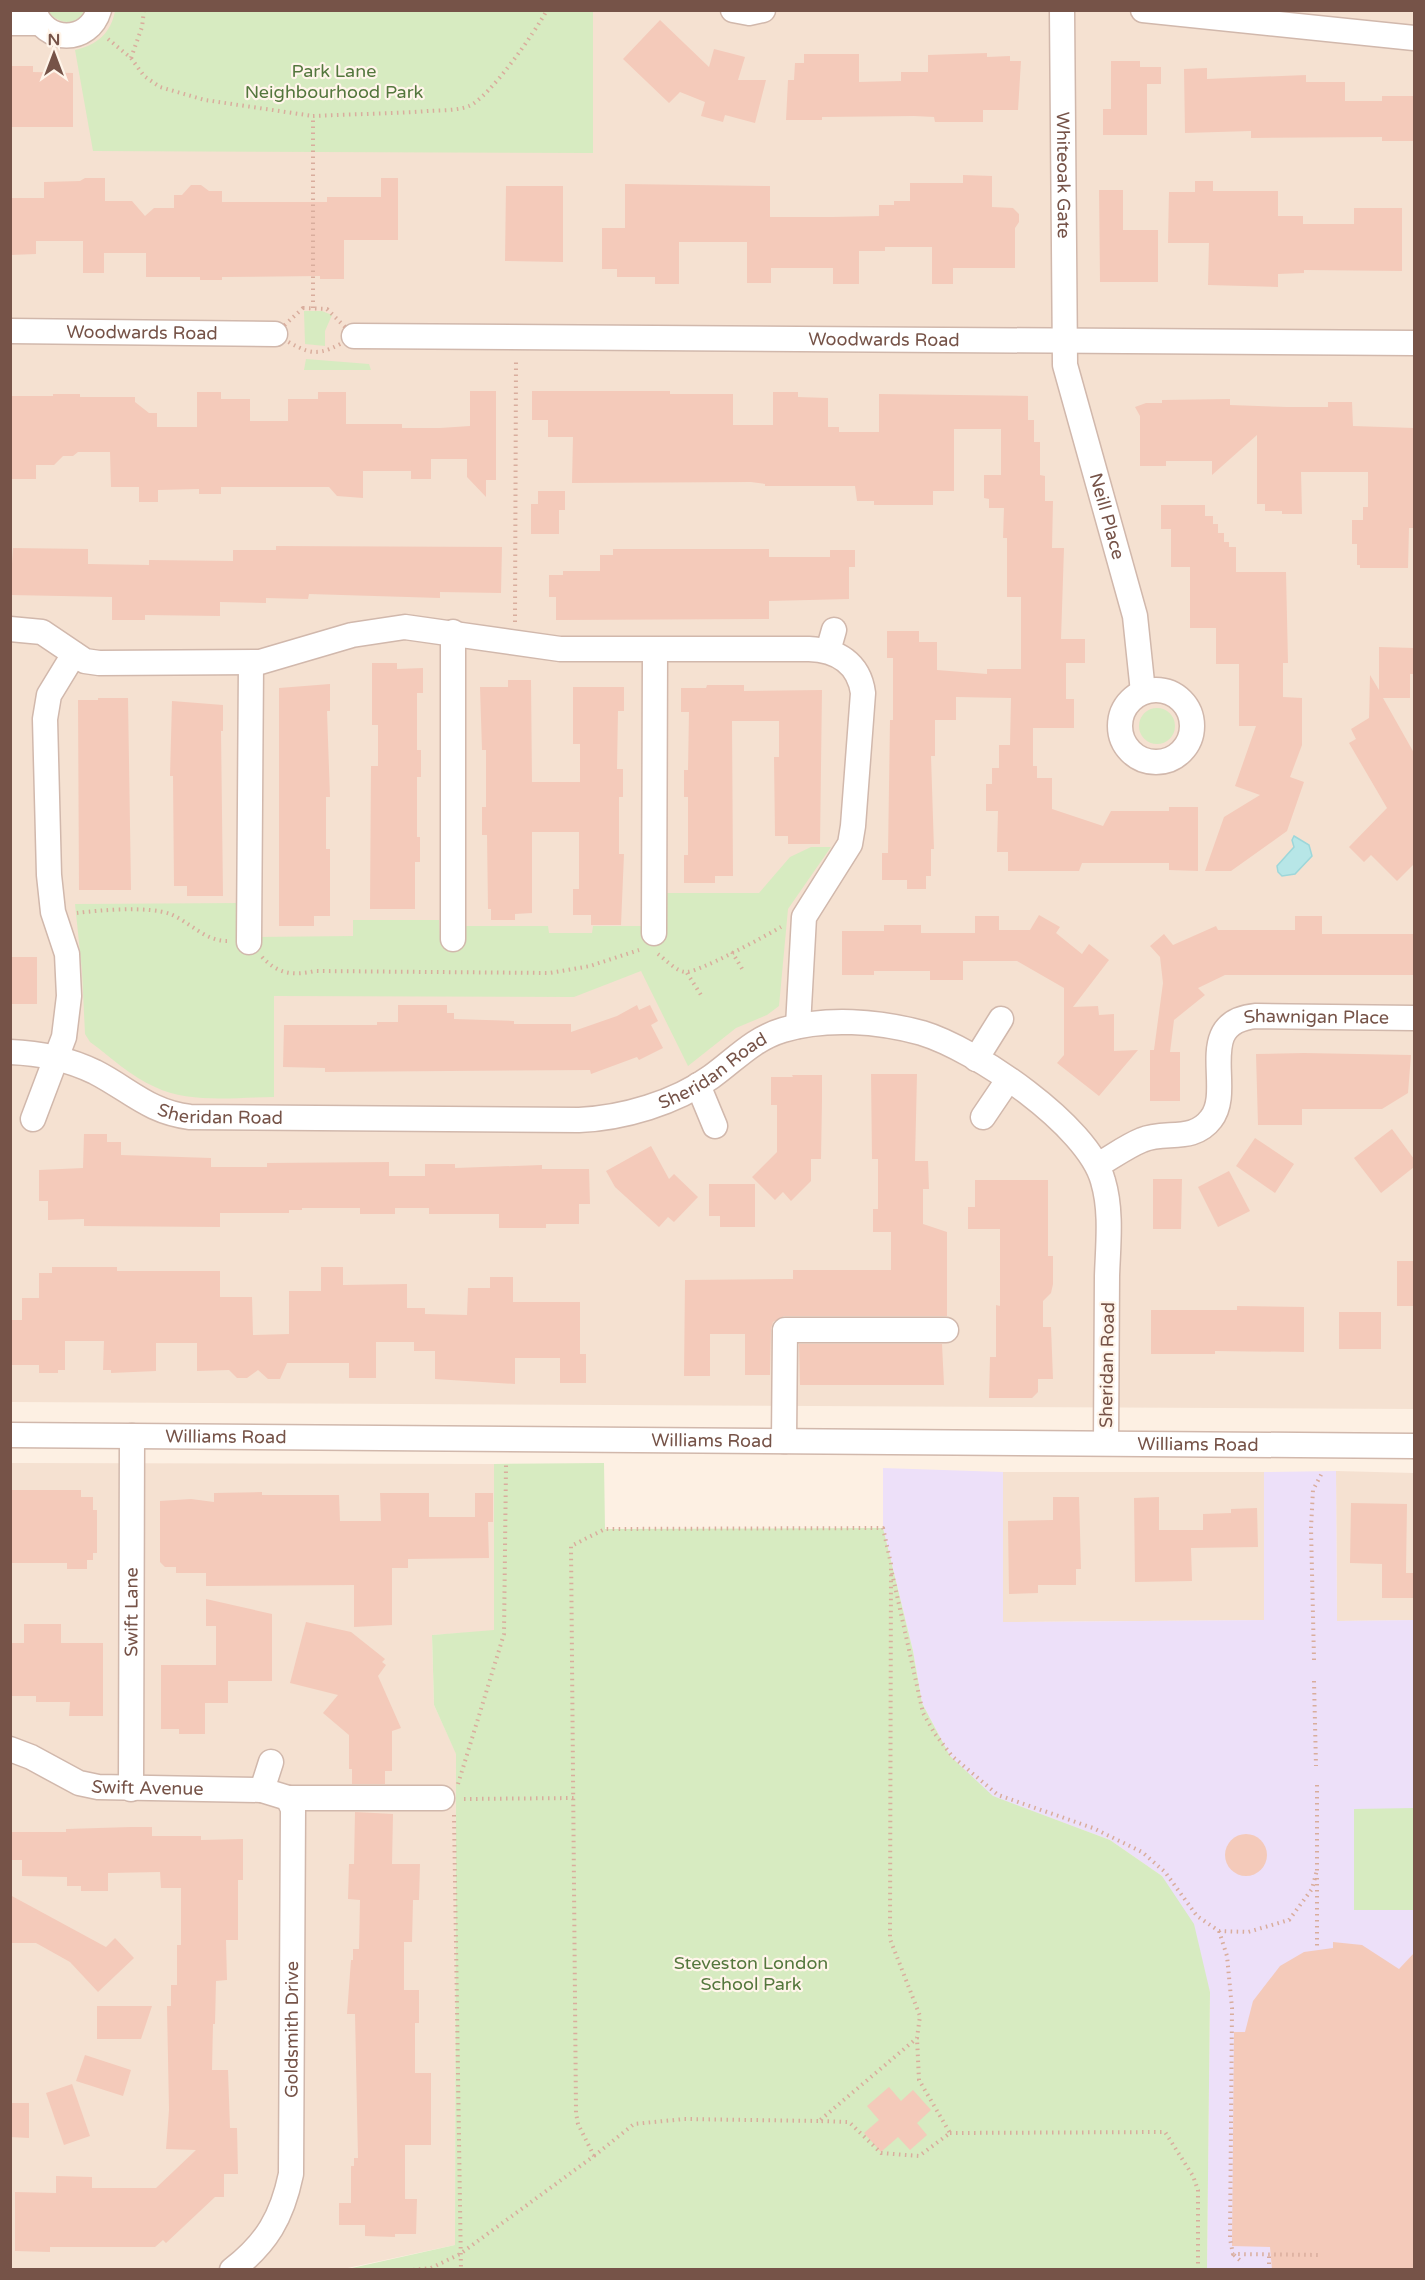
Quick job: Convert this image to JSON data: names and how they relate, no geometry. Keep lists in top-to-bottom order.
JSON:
{
  "streets": {
    "street": [
      "Whiteoak Gate",
      "Woodwards Road",
      "Neill Place",
      "Shawnigan Place",
      "Sheridan Road",
      "Williams Road",
      "Swift Lane",
      "Swift Avenue",
      "Goldsmith Drive"
    ]
  },
  "crossings": [
    ["Whiteoak Gate", "Woodwards Road"],
    ["Whiteoak Gate", "Neill Place"],
    ["Woodwards Road", "Neill Place"],
    ["Shawnigan Place", "Sheridan Road"],
    ["Sheridan Road", "Williams Road"],
    ["Williams Road", "Swift Lane"],
    ["Swift Lane", "Swift Avenue"]
  ],
  "parks": ["Park Lane Neighbourhood Park", "Steveston London School Park"],
  "north": "top"
}
